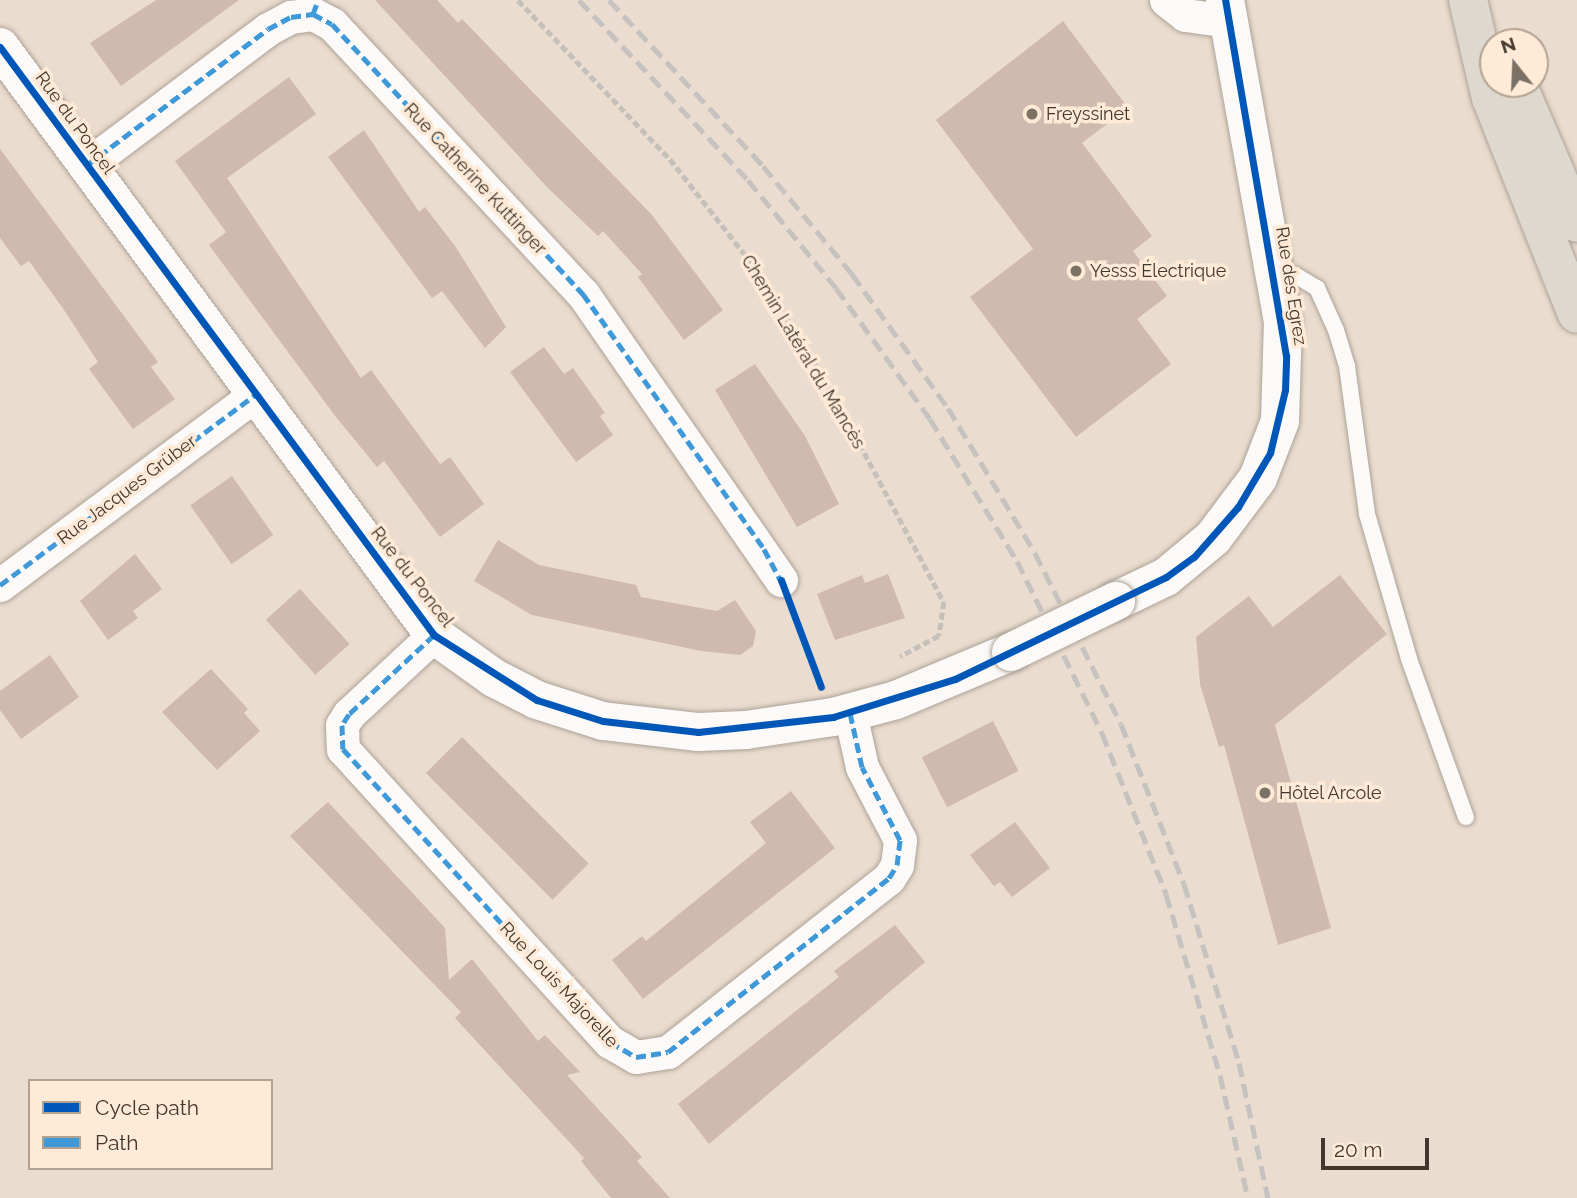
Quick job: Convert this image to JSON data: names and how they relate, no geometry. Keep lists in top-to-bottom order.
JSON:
{
  "streets": {
    "street": [
      "Rue du Poncel",
      "Rue Catherine Kuttinger",
      "Rue des Egrez",
      "Rue Jacques Grüber",
      "Rue Louis Majorelle"
    ],
    "path": ["Chemin Latéral du Mancès"]
  },
  "crossings": [
    ["Rue du Poncel", "Rue Catherine Kuttinger"],
    ["Rue du Poncel", "Rue des Egrez"],
    ["Rue du Poncel", "Rue Jacques Grüber"],
    ["Rue du Poncel", "Rue Louis Majorelle"]
  ],
  "places": ["Freyssinet", "Yesss Électrique", "Hôtel Arcole"],
  "legend": ["Cycle path", "Path"],
  "scale_bar": "20 m",
  "north": "top"
}
